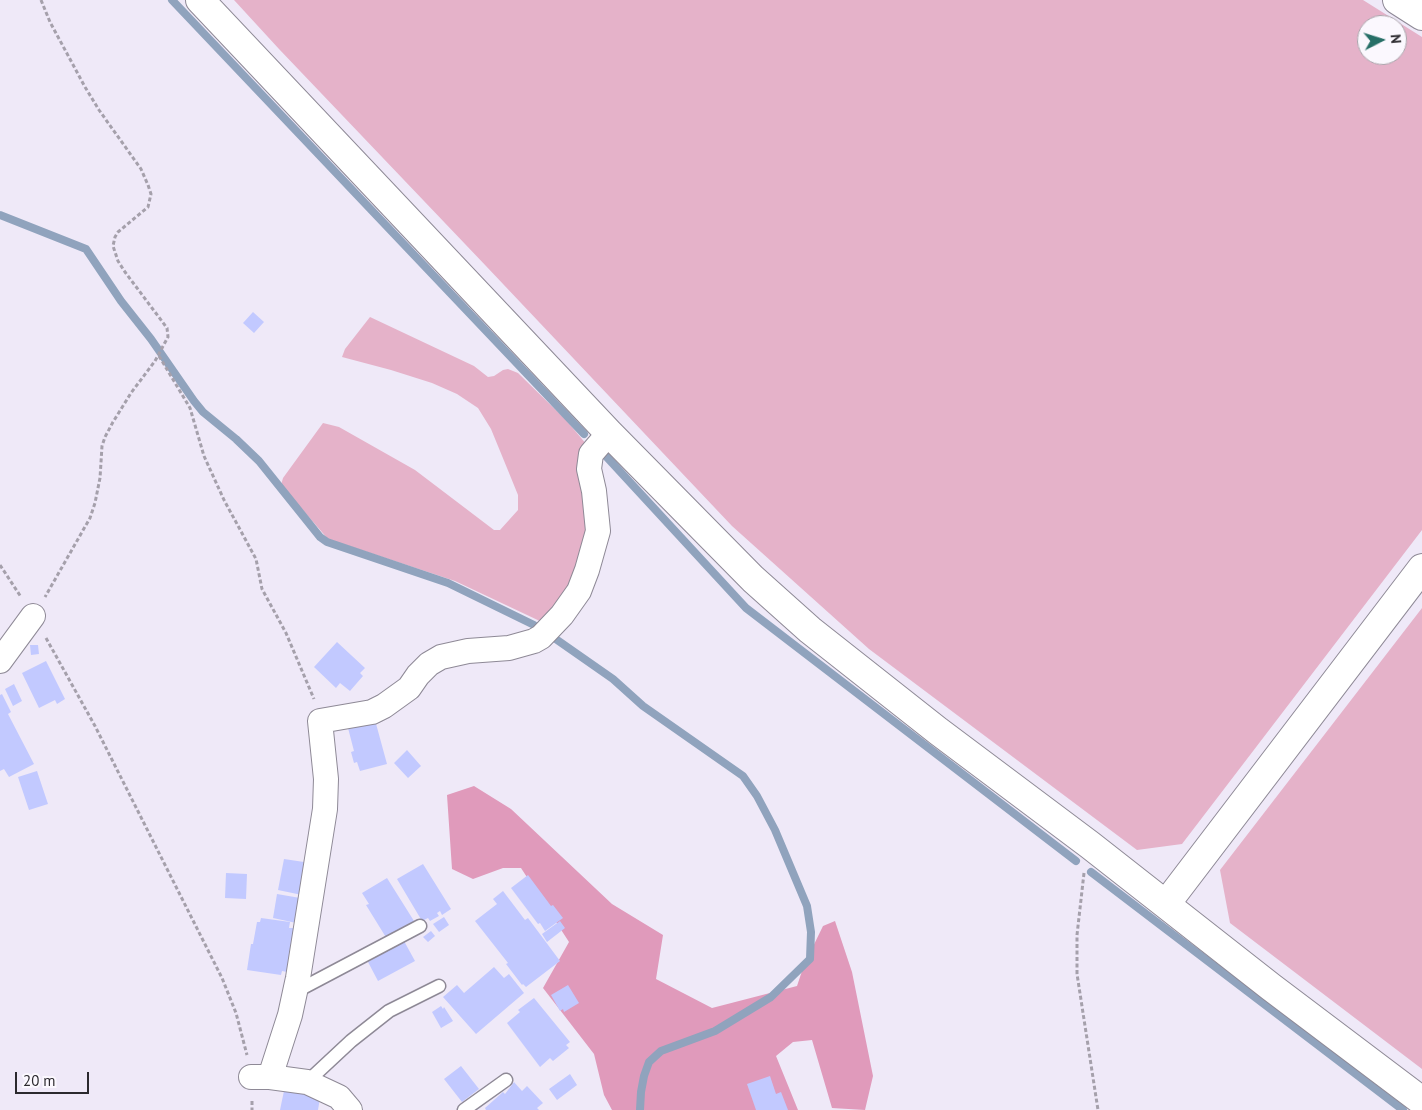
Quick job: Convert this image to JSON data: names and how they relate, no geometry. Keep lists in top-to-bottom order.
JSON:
{
  "scale_bar": "20 m",
  "north": "right"
}
